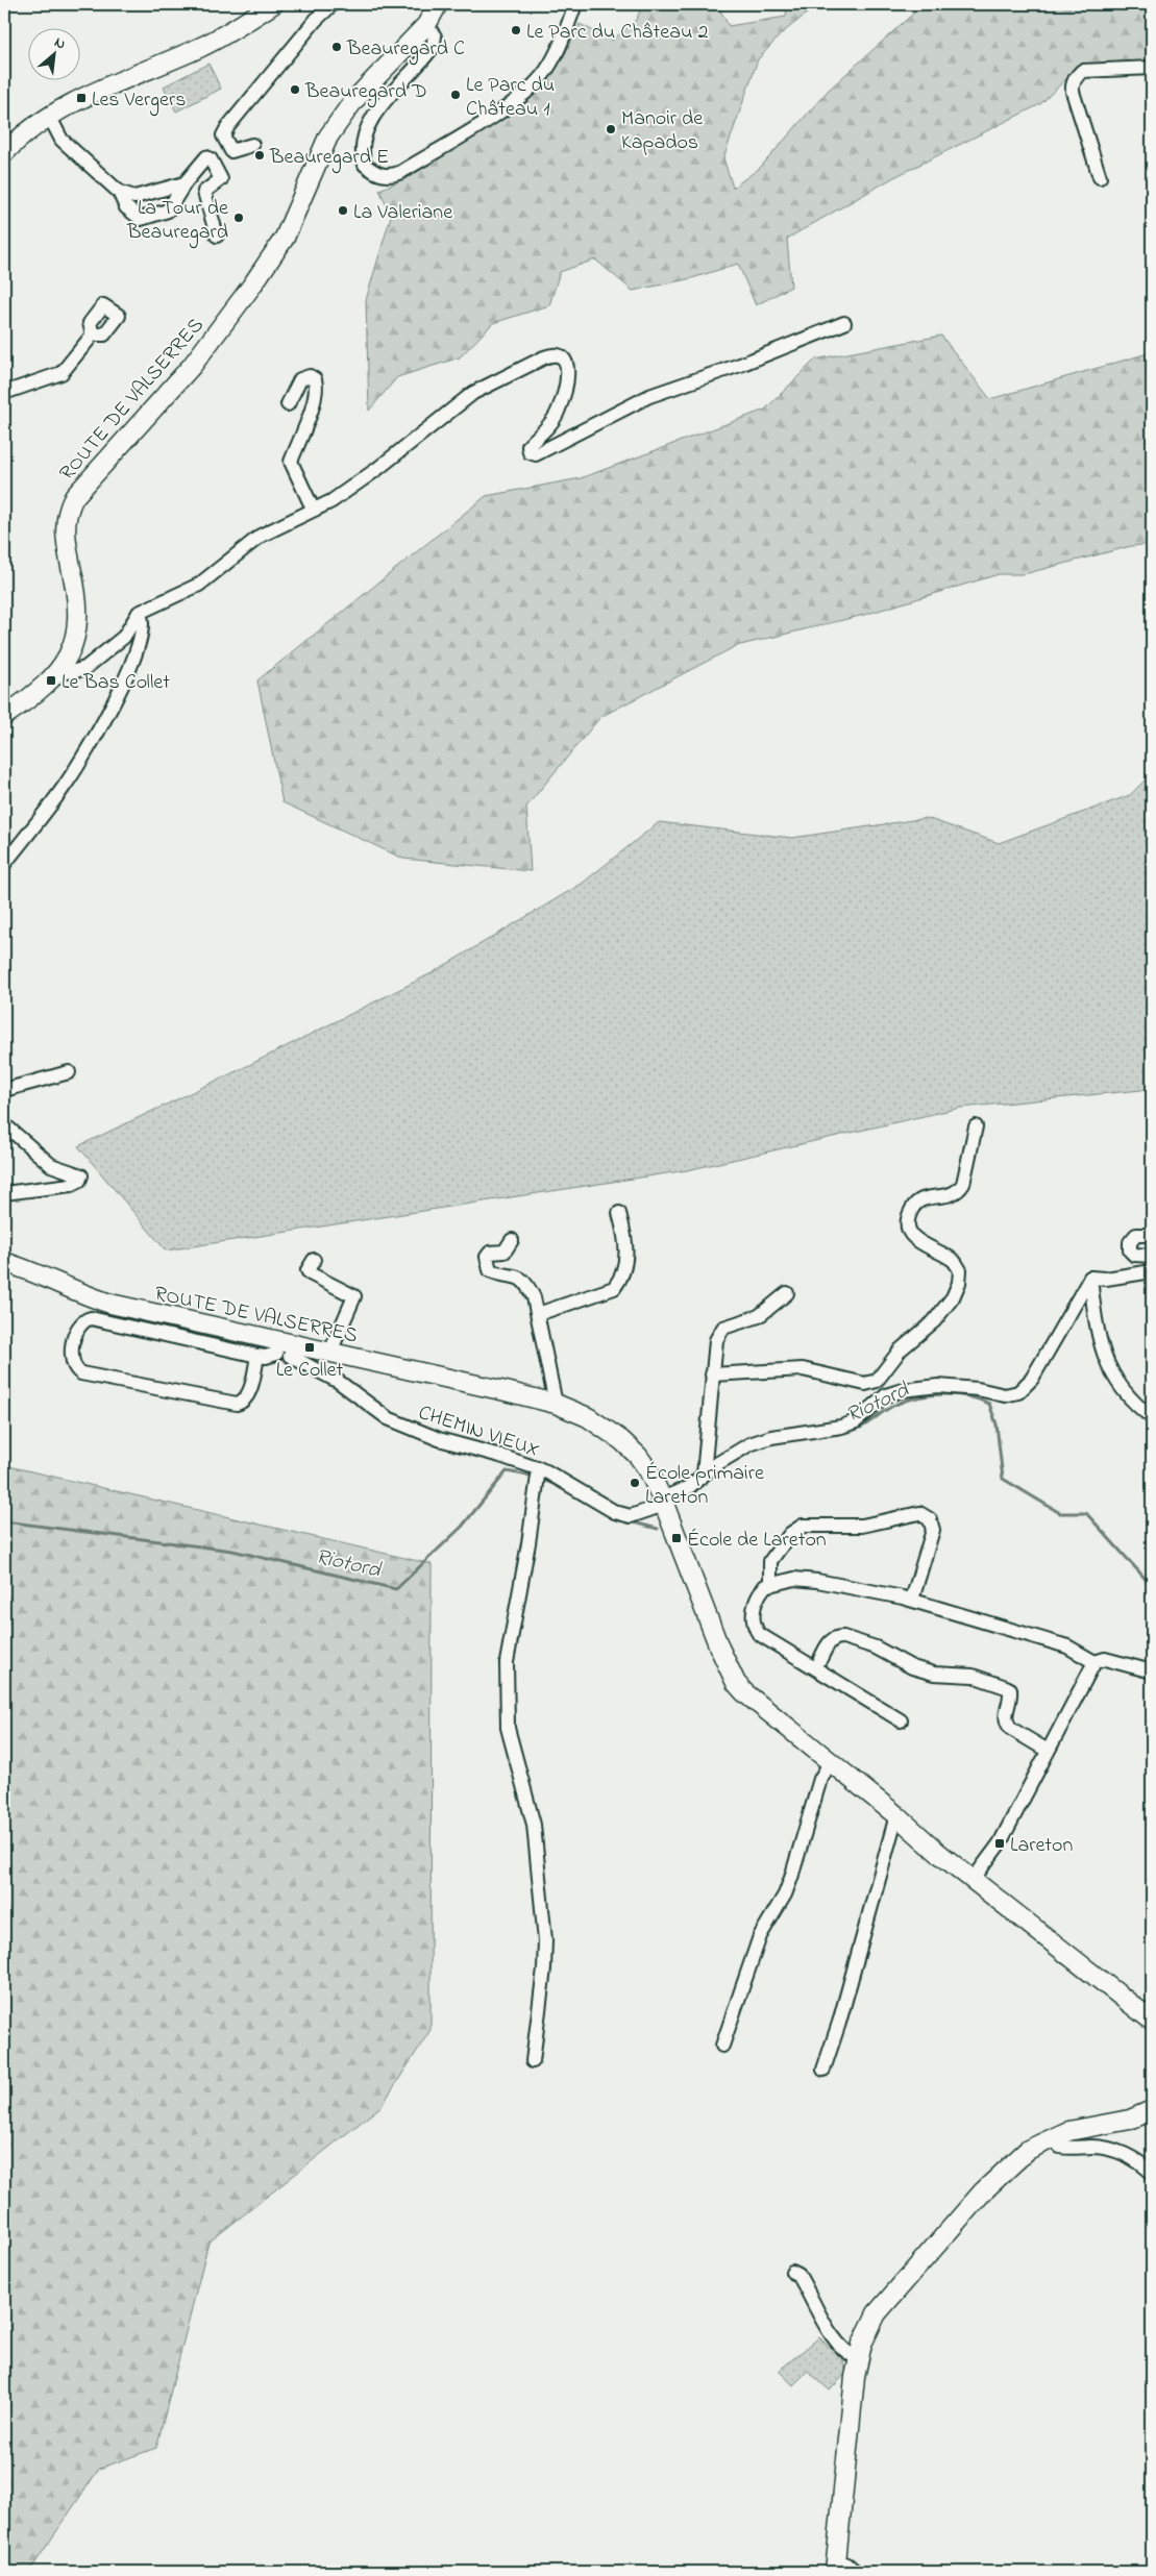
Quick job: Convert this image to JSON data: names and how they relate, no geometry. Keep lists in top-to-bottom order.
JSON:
{
  "streets": {
    "street": ["ROUTE DE VALSERRES", "CHEMIN VIEUX"]
  },
  "crossings": [
    ["ROUTE DE VALSERRES", "CHEMIN VIEUX"]
  ],
  "water": ["Riotord"],
  "places": {
    "other": [
      "Le Parc du Château 2",
      "Beauregard C",
      "Beauregard D",
      "Le Parc du Château 1",
      "Manoir de Kapados",
      "Beauregard E",
      "La Valeriane",
      "La Tour de Beauregard",
      "École primaire Lareton"
    ],
    "transit": [
      "Les Vergers",
      "Le Bas Collet",
      "Le Collet",
      "École de Lareton",
      "Lareton"
    ]
  },
  "north": "top right"
}
